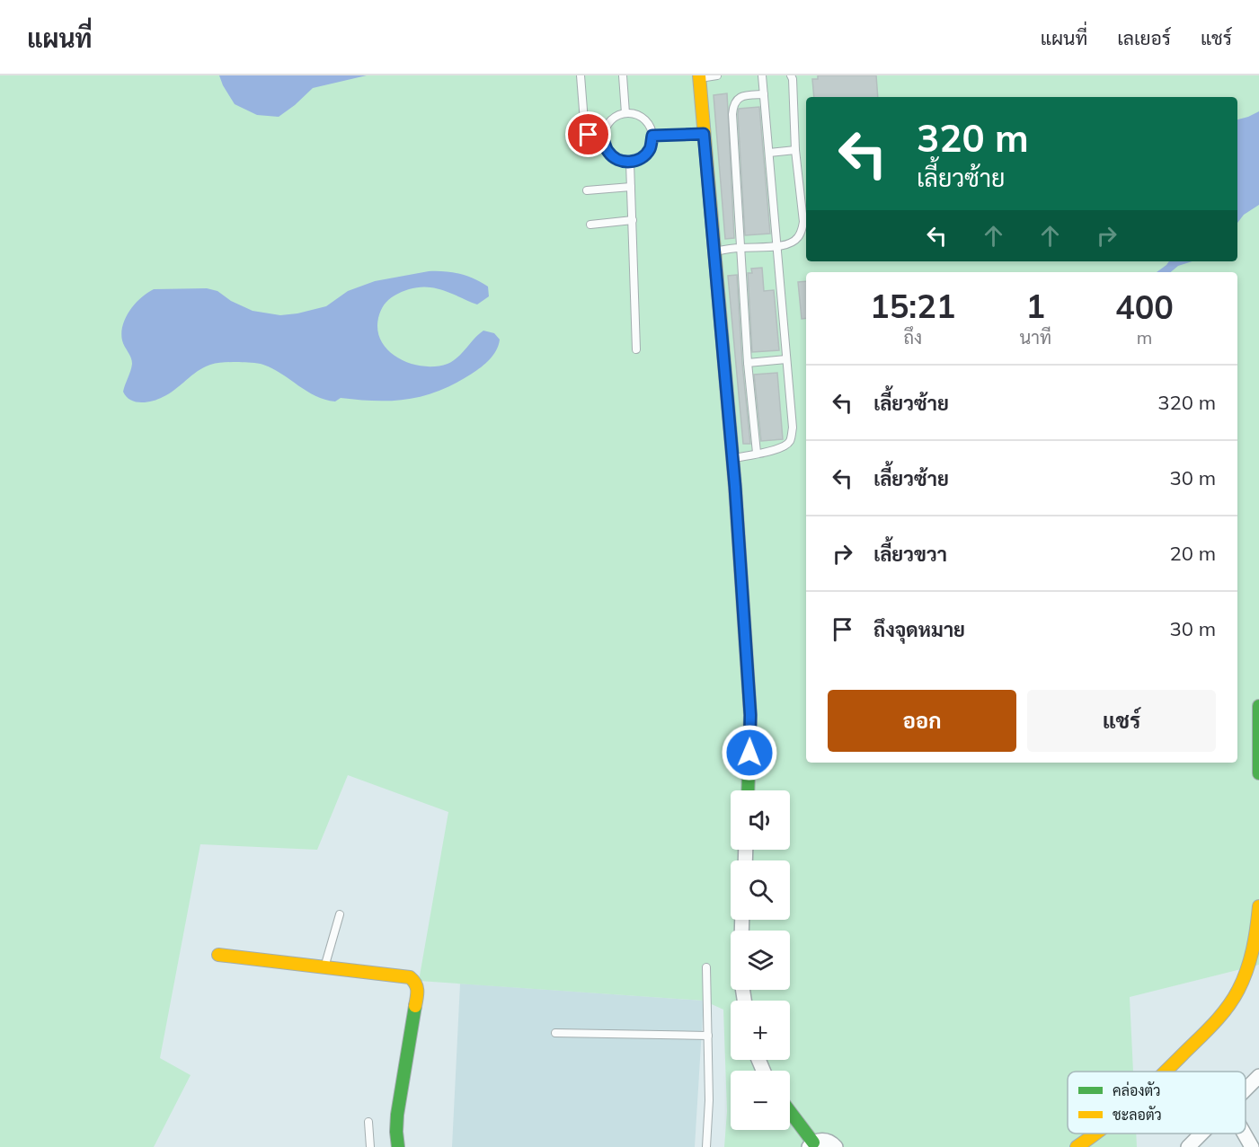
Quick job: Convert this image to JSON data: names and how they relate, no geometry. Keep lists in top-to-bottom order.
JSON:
{
  "legend": ["คล่องตัว", "ชะลอตัว"],
  "page": {
    "header": "แผนที่",
    "nav": ["แผนที่", "เลเยอร์", "แชร์"],
    "turn": ["320 m", "เลี้ยวซ้าย"],
    "eta": [
      "15:21",
      "ถึง",
      "1",
      "นาที",
      "400",
      "m"
    ],
    "list": [
      {
        "name": "เลี้ยวซ้าย",
        "value": "320 m"
      },
      {
        "name": "เลี้ยวซ้าย",
        "value": "30 m"
      },
      {
        "name": "เลี้ยวขวา",
        "value": "20 m"
      },
      {
        "name": "ถึงจุดหมาย",
        "value": "30 m"
      }
    ],
    "buttons": ["ออก", "แชร์"],
    "map_buttons": ["+", "−"]
  }
}
